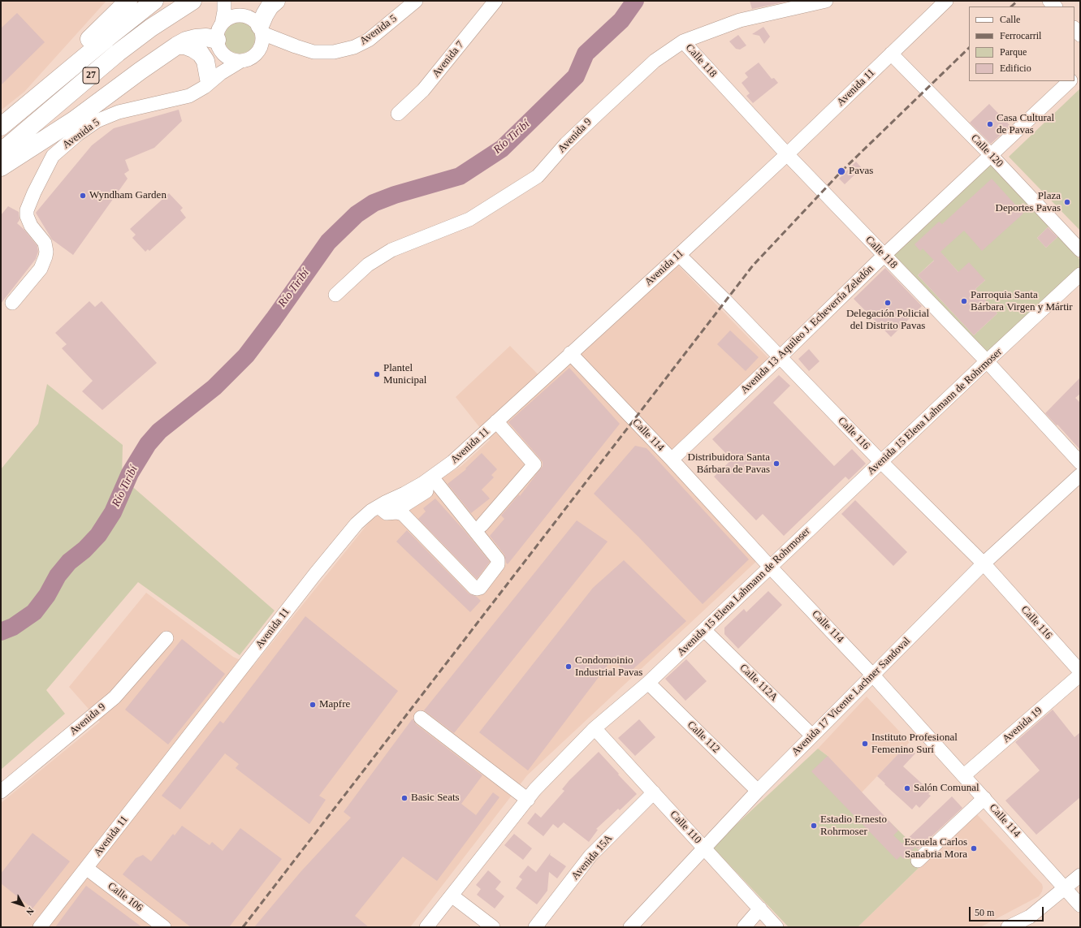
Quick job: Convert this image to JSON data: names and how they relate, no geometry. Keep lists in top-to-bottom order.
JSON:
{
  "streets": {
    "highway": ["27"],
    "street": [
      "Avenida 5",
      "Avenida 7",
      "Calle 118",
      "Avenida 11",
      "Avenida 9",
      "Calle 120",
      "Avenida 13 Aquileo J. Echeverría Zeledón",
      "Avenida 15 Elena Lahmann de Rohrmoser",
      "Calle 116",
      "Calle 114",
      "Calle 112A",
      "Avenida 17 Vicente Lachner Sandoval",
      "Avenida 19",
      "Calle 112",
      "Calle 110",
      "Avenida 15A",
      "Calle 106"
    ]
  },
  "crossings": [
    ["Calle 118", "Avenida 11"],
    ["Calle 118", "Avenida 9"],
    ["Calle 118", "Avenida 13 Aquileo J. Echeverría Zeledón"],
    ["Calle 118", "Avenida 15 Elena Lahmann de Rohrmoser"],
    ["Avenida 11", "Calle 120"],
    ["Avenida 11", "Calle 116"],
    ["Avenida 11", "Calle 114"],
    ["Avenida 11", "Calle 106"],
    ["Calle 120", "Avenida 13 Aquileo J. Echeverría Zeledón"],
    ["Avenida 13 Aquileo J. Echeverría Zeledón", "Calle 116"],
    ["Avenida 13 Aquileo J. Echeverría Zeledón", "Calle 114"],
    ["Avenida 15 Elena Lahmann de Rohrmoser", "Calle 116"],
    ["Avenida 15 Elena Lahmann de Rohrmoser", "Calle 114"],
    ["Avenida 15 Elena Lahmann de Rohrmoser", "Calle 112A"],
    ["Avenida 15 Elena Lahmann de Rohrmoser", "Calle 112"],
    ["Avenida 15 Elena Lahmann de Rohrmoser", "Calle 110"],
    ["Calle 116", "Avenida 17 Vicente Lachner Sandoval"],
    ["Calle 114", "Avenida 17 Vicente Lachner Sandoval"],
    ["Calle 114", "Avenida 19"],
    ["Calle 112A", "Avenida 17 Vicente Lachner Sandoval"],
    ["Avenida 17 Vicente Lachner Sandoval", "Calle 112"],
    ["Avenida 17 Vicente Lachner Sandoval", "Calle 110"],
    ["Calle 110", "Avenida 15A"]
  ],
  "water": ["Río Tiribí"],
  "places": [
    "Casa Cultural de Pavas",
    "Pavas",
    "Wyndham Garden",
    "Plaza Deportes Pavas",
    "Parroquia Santa Bárbara Virgen y Mártir",
    "Delegación Policial del Distrito Pavas",
    "Plantel Municipal",
    "Distribuidora Santa Bárbara de Pavas",
    "Condomoinio Industrial Pavas",
    "Mapfre",
    "Instituto Profesional Femenino Surí",
    "Salón Comunal",
    "Basic Seats",
    "Estadio Ernesto Rohrmoser",
    "Escuela Carlos Sanabria Mora"
  ],
  "legend": [
    "Calle",
    "Ferrocarril",
    "Parque",
    "Edificio"
  ],
  "scale_bar": "50 m",
  "north": "bottom right"
}
